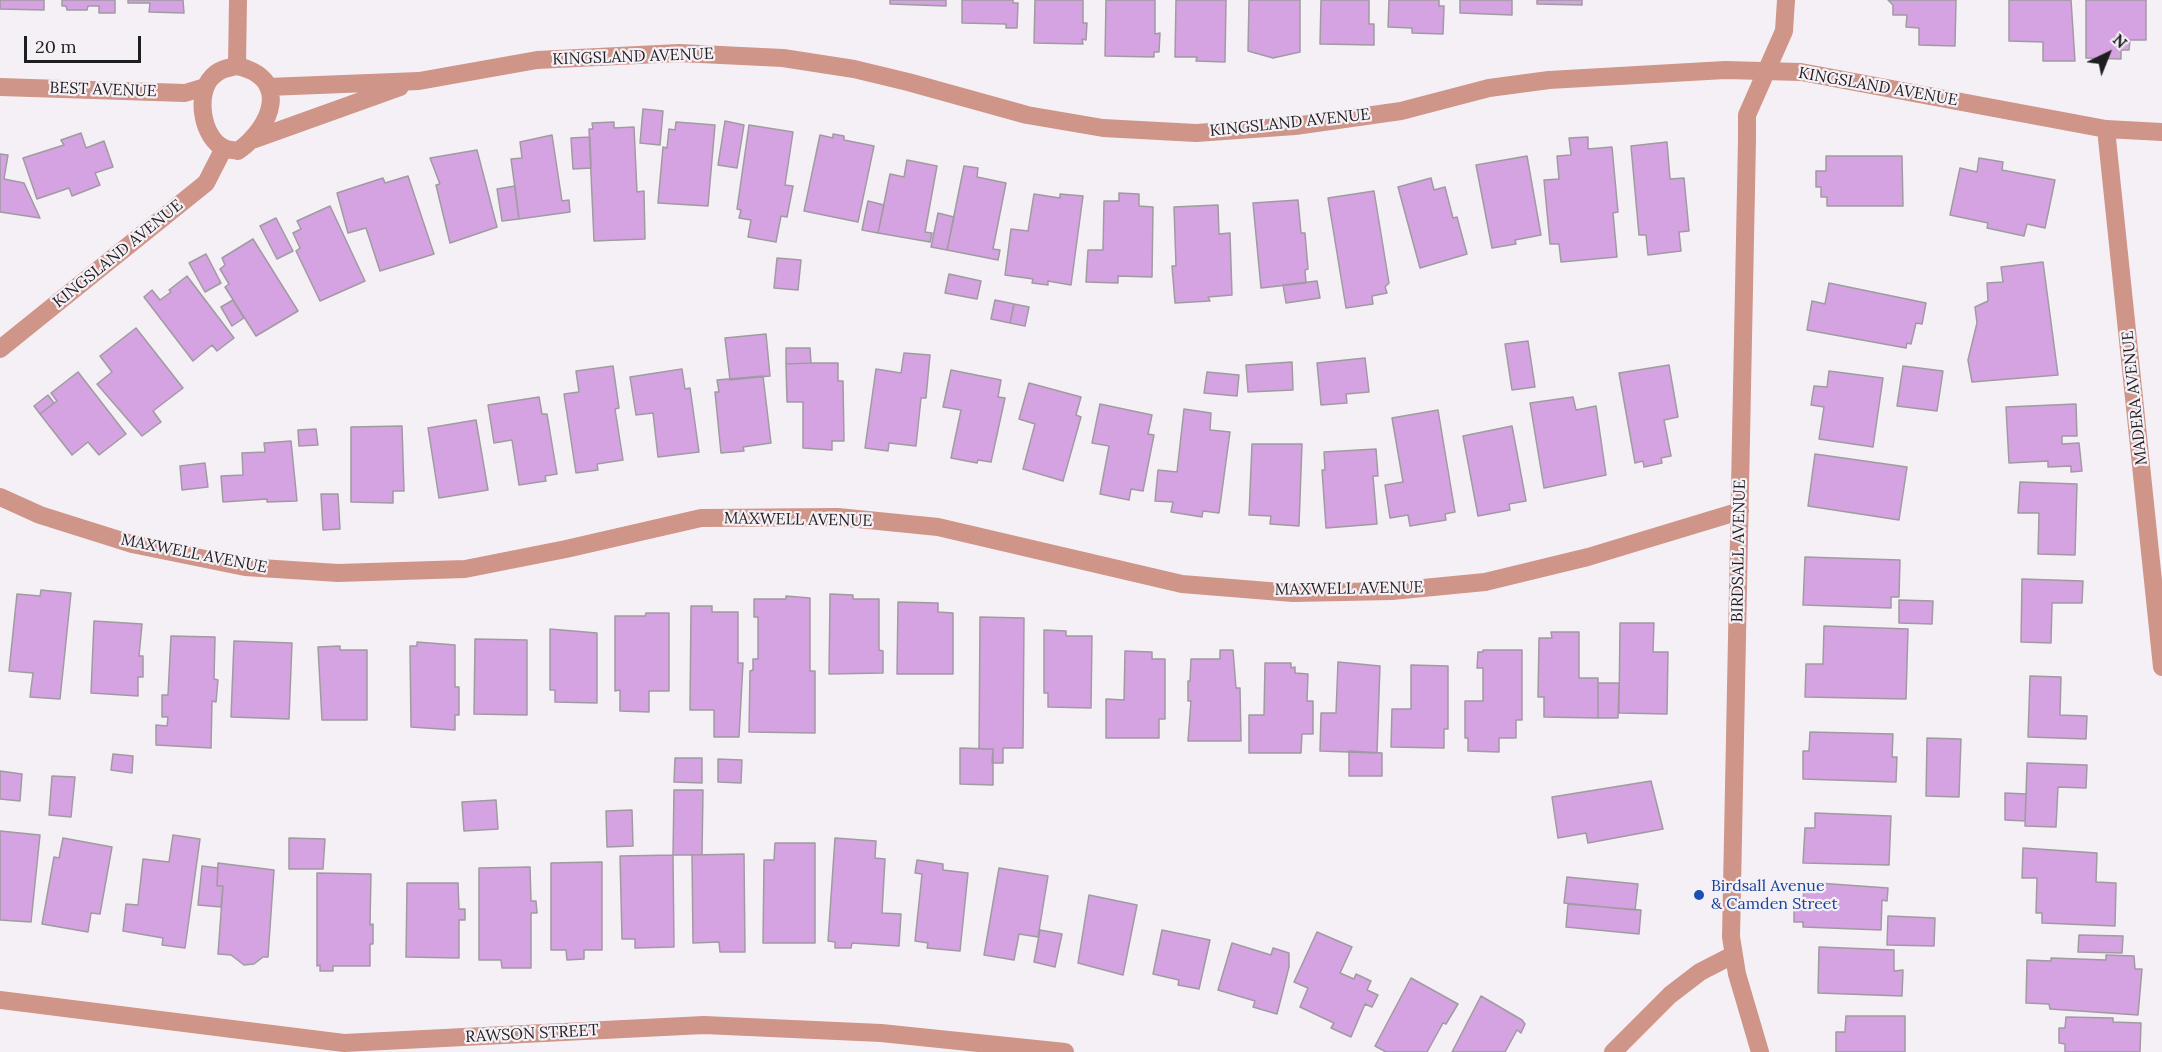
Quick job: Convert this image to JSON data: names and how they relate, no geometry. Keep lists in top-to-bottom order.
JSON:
{
  "streets": {
    "street": [
      "KINGSLAND AVENUE",
      "BEST AVENUE",
      "MADERA AVENUE",
      "MAXWELL AVENUE",
      "BIRDSALL AVENUE",
      "RAWSON STREET"
    ]
  },
  "crossings": [
    ["KINGSLAND AVENUE", "BEST AVENUE"],
    ["KINGSLAND AVENUE", "MADERA AVENUE"],
    ["KINGSLAND AVENUE", "BIRDSALL AVENUE"],
    ["MAXWELL AVENUE", "BIRDSALL AVENUE"]
  ],
  "places": ["Birdsall Avenue & Camden Street"],
  "scale_bar": "20 m",
  "north": "top right"
}
